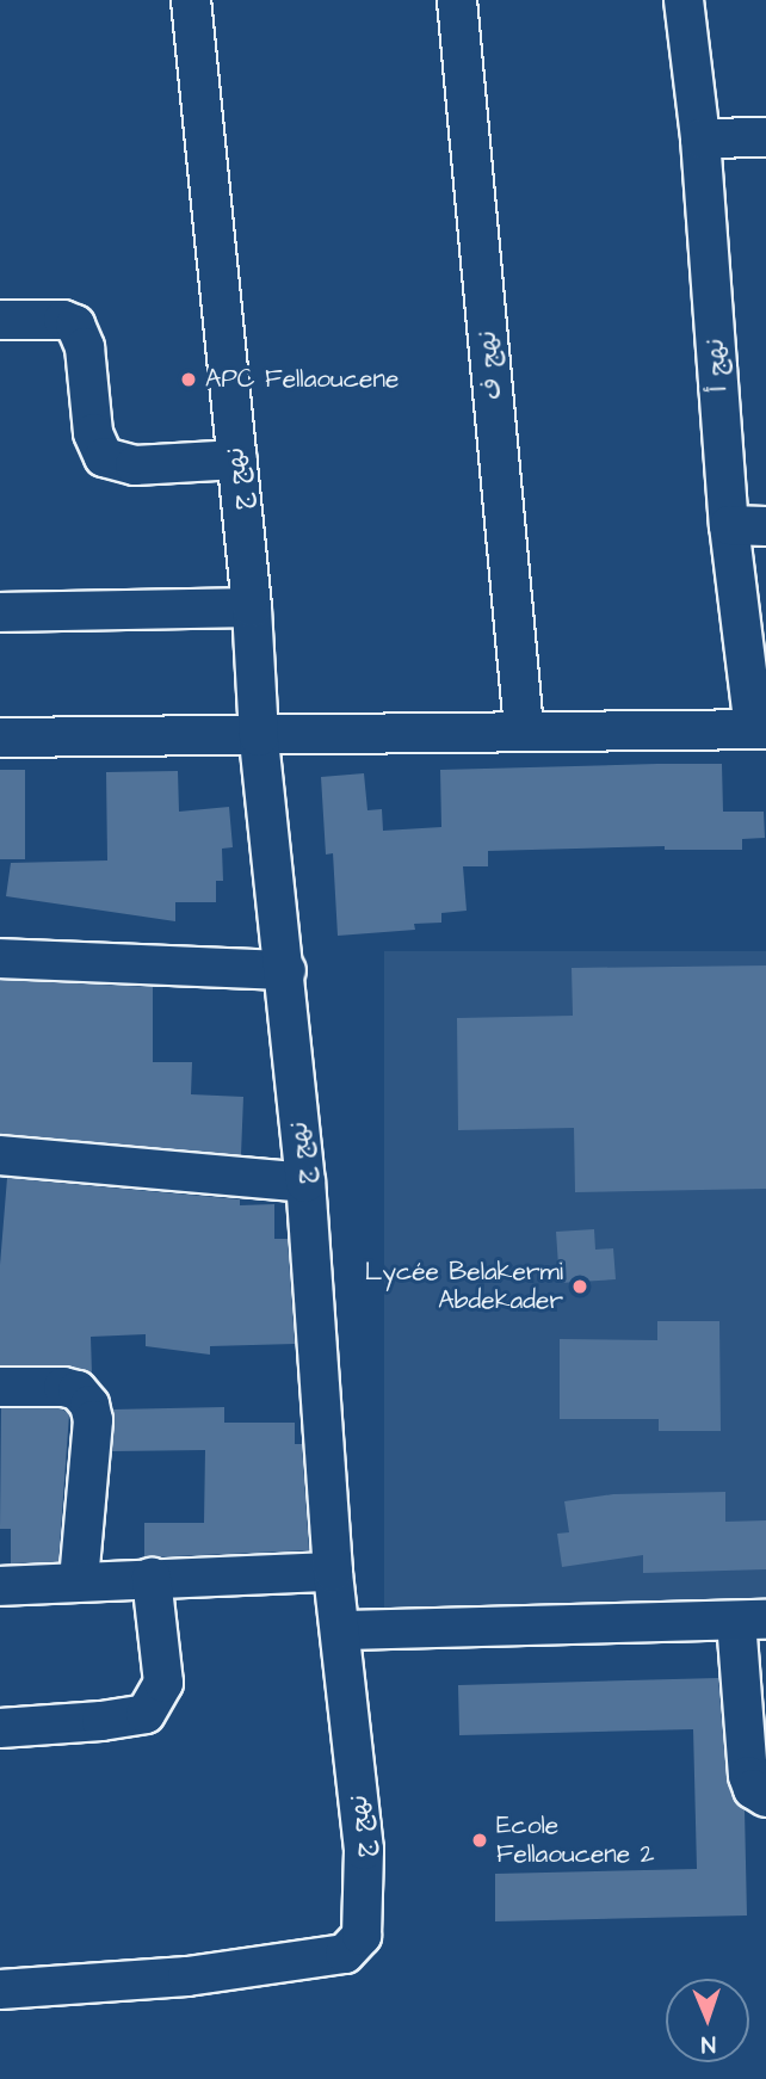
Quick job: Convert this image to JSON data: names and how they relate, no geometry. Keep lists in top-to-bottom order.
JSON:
{
  "streets": {
    "street": ["نهج ف", "نهج أ", "نهج ج"]
  },
  "places": ["APC Fellaoucene", "Lycée Belakermi Abdekader", "Ecole Fellaoucene 2"],
  "north": "bottom"
}
